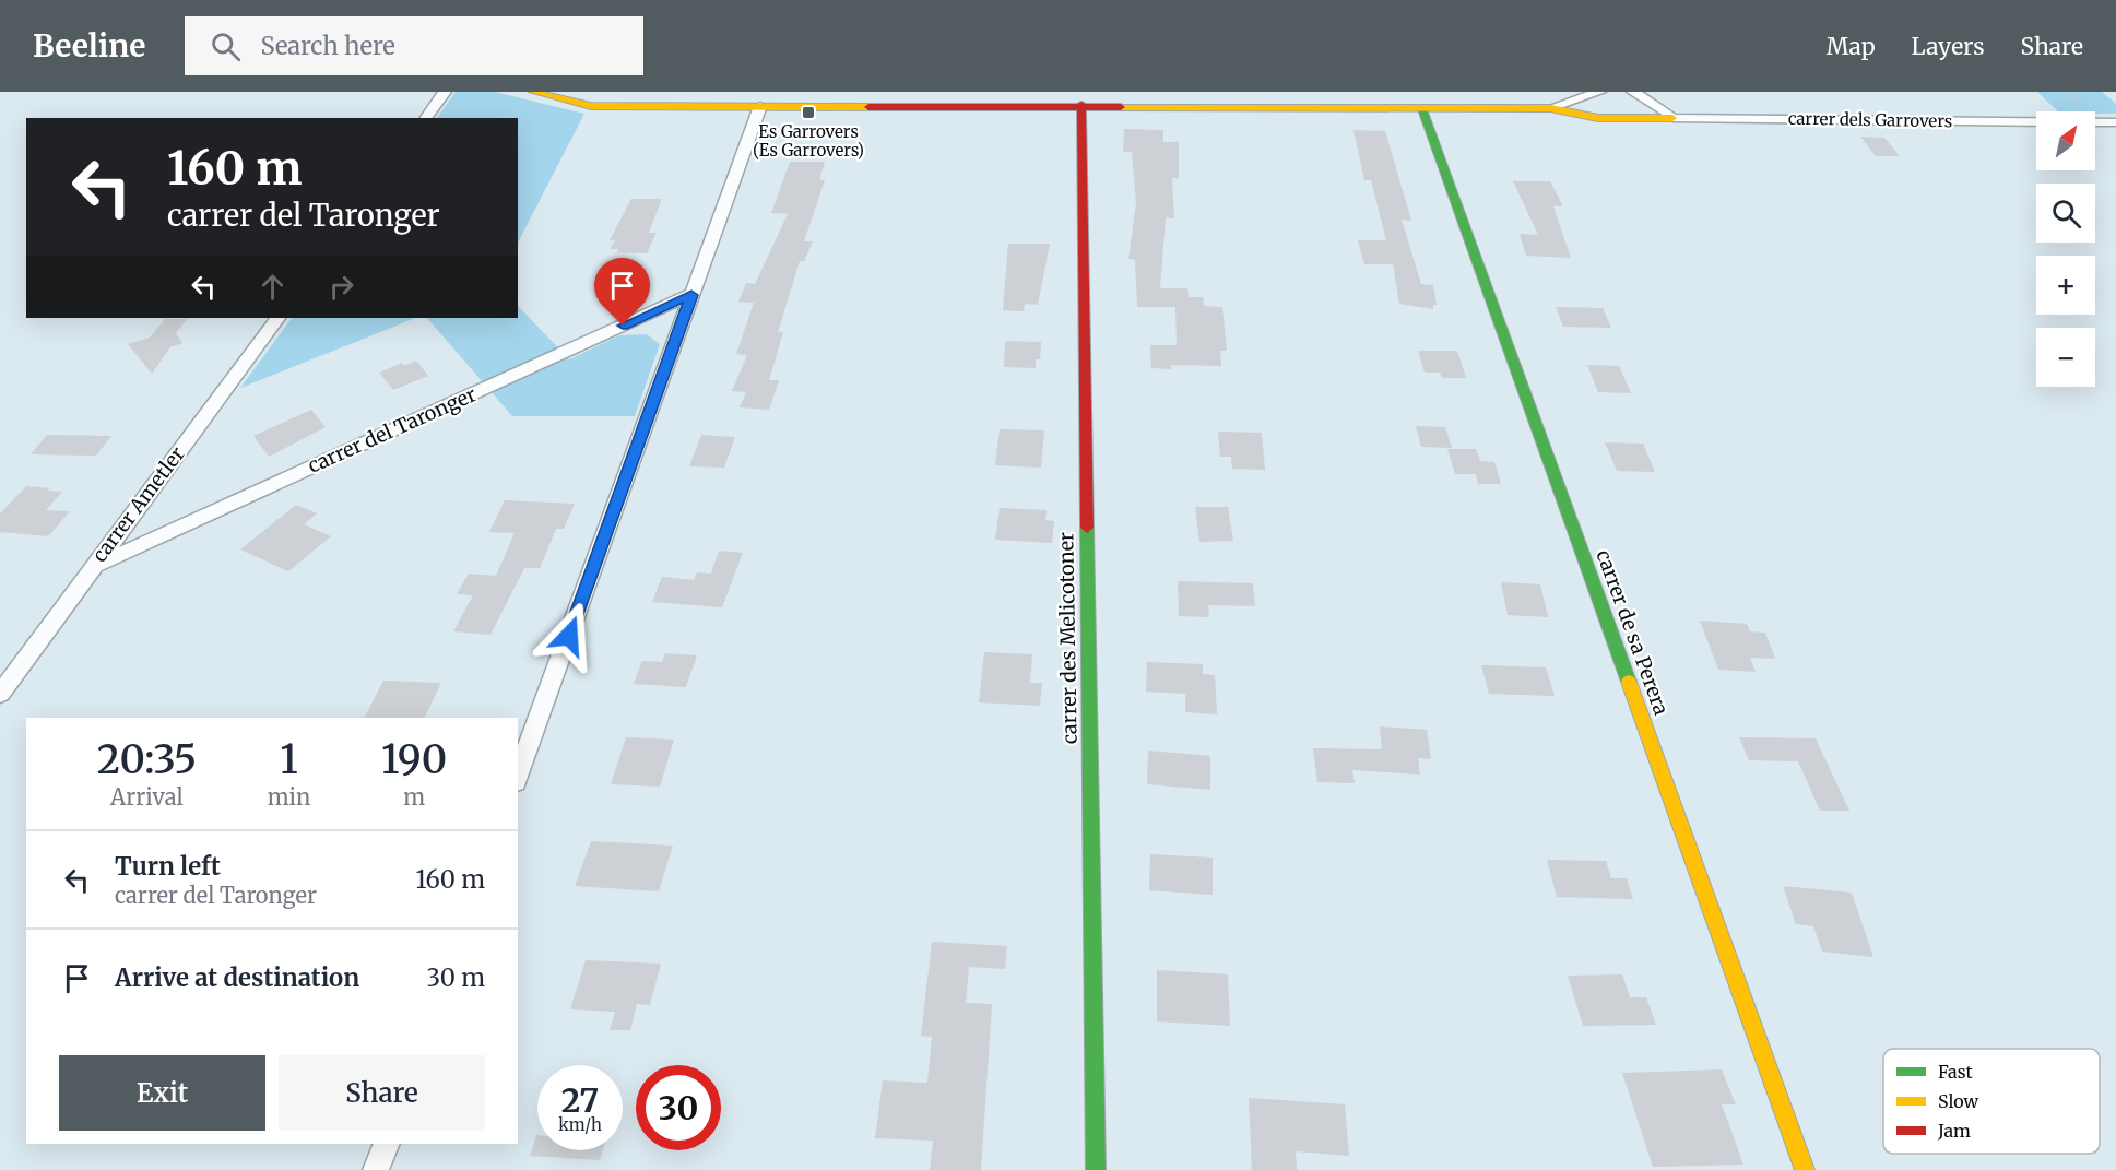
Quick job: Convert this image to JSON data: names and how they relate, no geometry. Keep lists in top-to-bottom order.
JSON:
{
  "streets": {
    "street": [
      "carrer dels Garrovers",
      "carrer del Taronger",
      "carrer Ametler",
      "carrer de sa Perera",
      "carrer des Melicotoner"
    ]
  },
  "crossings": [
    ["carrer del Taronger", "carrer Ametler"]
  ],
  "places": {
    "transit": ["Es Garrovers (Es Garrovers)"]
  },
  "legend": ["Fast", "Slow", "Jam"],
  "north": "top right",
  "page": {
    "header": "Beeline",
    "search": "Search here",
    "nav": ["Map", "Layers", "Share"],
    "map_buttons": ["+", "−"],
    "turn": ["160 m", "carrer del Taronger"],
    "eta": [
      "20:35",
      "Arrival",
      "1",
      "min",
      "190",
      "m"
    ],
    "list": [
      {
        "name": "Turn left",
        "note": "carrer del Taronger",
        "value": "160 m"
      },
      {
        "name": "Arrive at destination",
        "value": "30 m"
      }
    ],
    "buttons": ["Exit", "Share"],
    "speed": "27 km/h",
    "limit": "30"
  }
}
